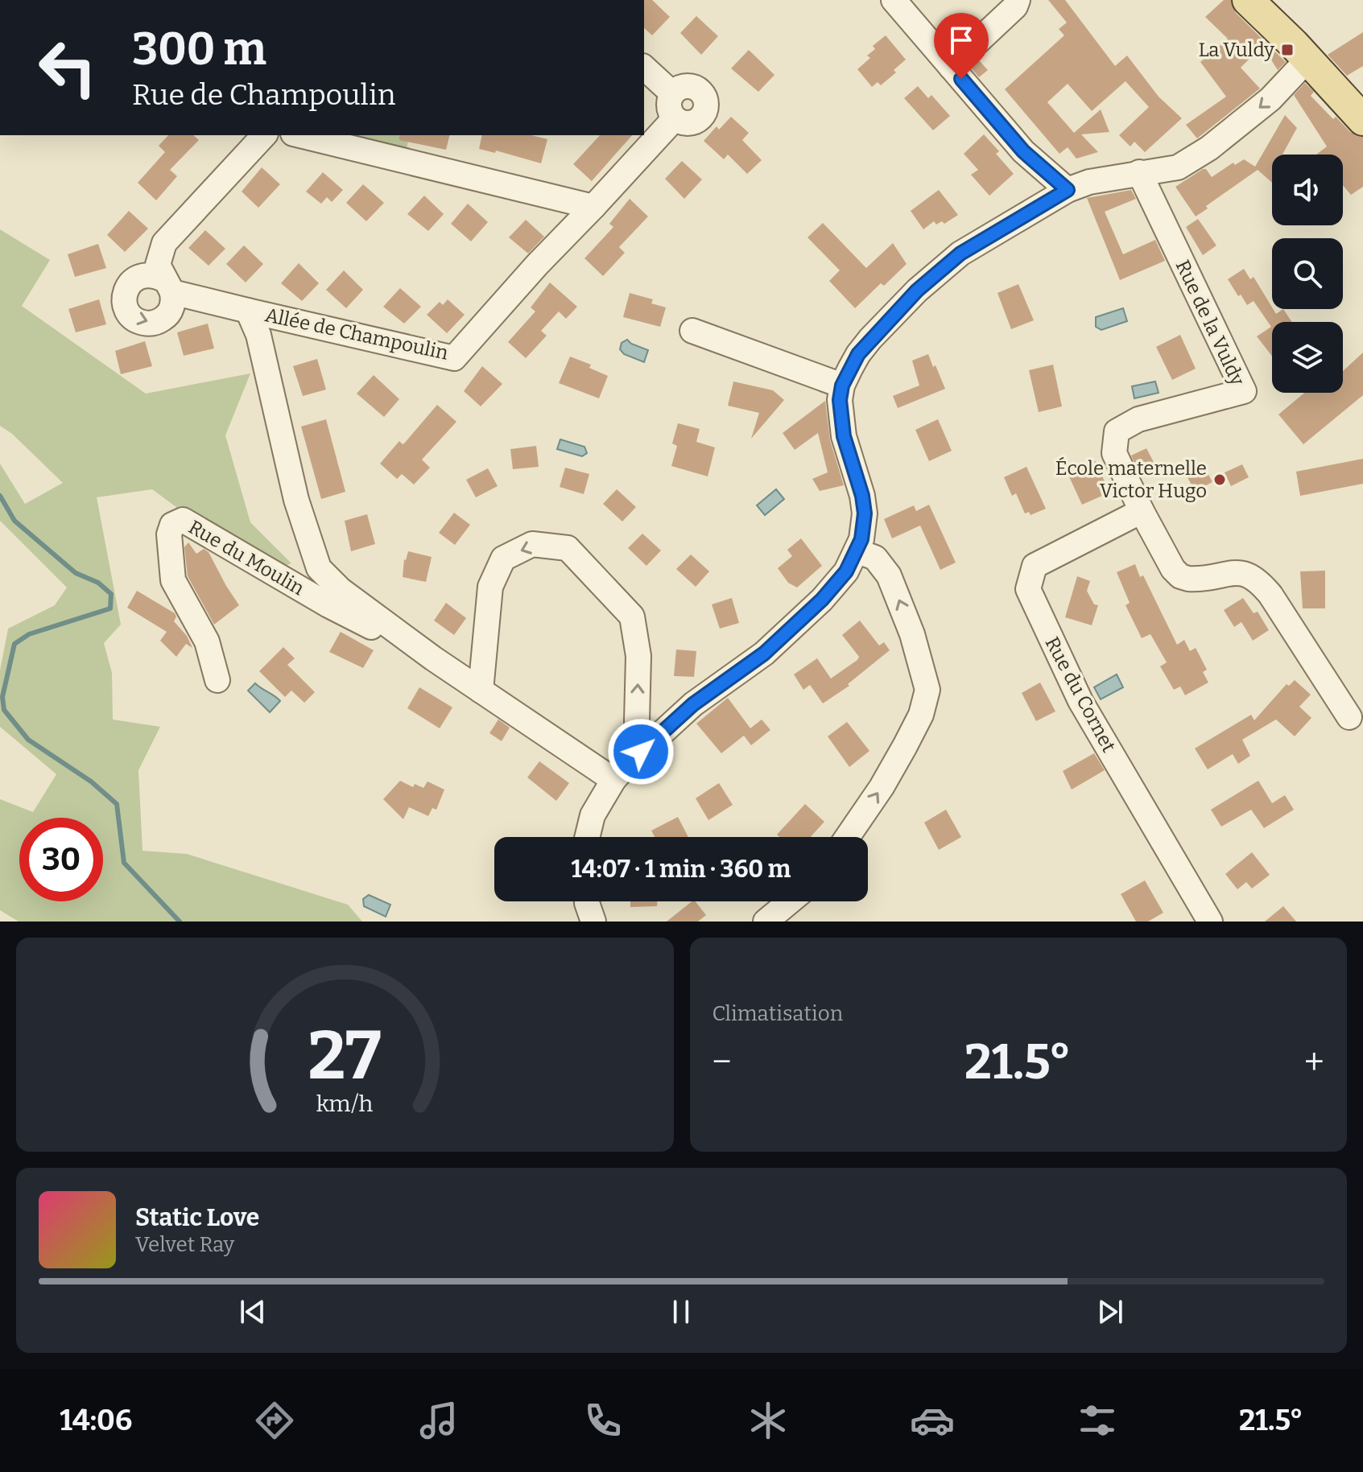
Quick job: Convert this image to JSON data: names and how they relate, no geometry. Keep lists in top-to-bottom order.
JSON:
{
  "streets": {
    "street": [
      "Rue de la Vuldy",
      "Allée de Champoulin",
      "Rue du Moulin",
      "Rue du Cornet"
    ]
  },
  "crossings": [
    ["Rue de la Vuldy", "Rue du Cornet"],
    ["Allée de Champoulin", "Rue du Moulin"]
  ],
  "places": {
    "transit": ["La Vuldy"],
    "other": ["École maternelle Victor Hugo"]
  },
  "page": {
    "turn": ["300 m", "Rue de Champoulin"],
    "limit": "30",
    "trip": "14:07 · 1 min · 360 m",
    "tile": "Climatisation",
    "heat": ["−", "21.5°", "+"],
    "song": ["Static Love", "Velvet Ray"],
    "tabs": ["14:06", "21.5°"],
    "gauge": ["27", "km/h"]
  }
}
